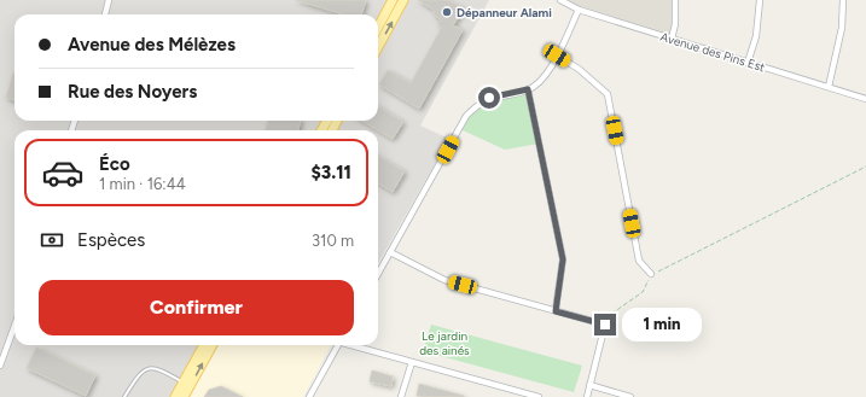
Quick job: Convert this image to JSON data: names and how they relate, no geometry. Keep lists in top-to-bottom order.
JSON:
{
  "streets": {
    "street": ["Avenue des Pins Est"]
  },
  "parks": ["Le jardin des ainés"],
  "places": ["Dépanneur Alami"],
  "page": {
    "banner": ["Avenue des Mélèzes", "Rue des Noyers"],
    "list": [
      {
        "name": "Éco",
        "note": "1 min · 16:44",
        "value": "$3.11"
      }
    ],
    "pay": ["Espèces", "310 m"],
    "buttons": "Confirmer",
    "bubble": "1 min"
  }
}
